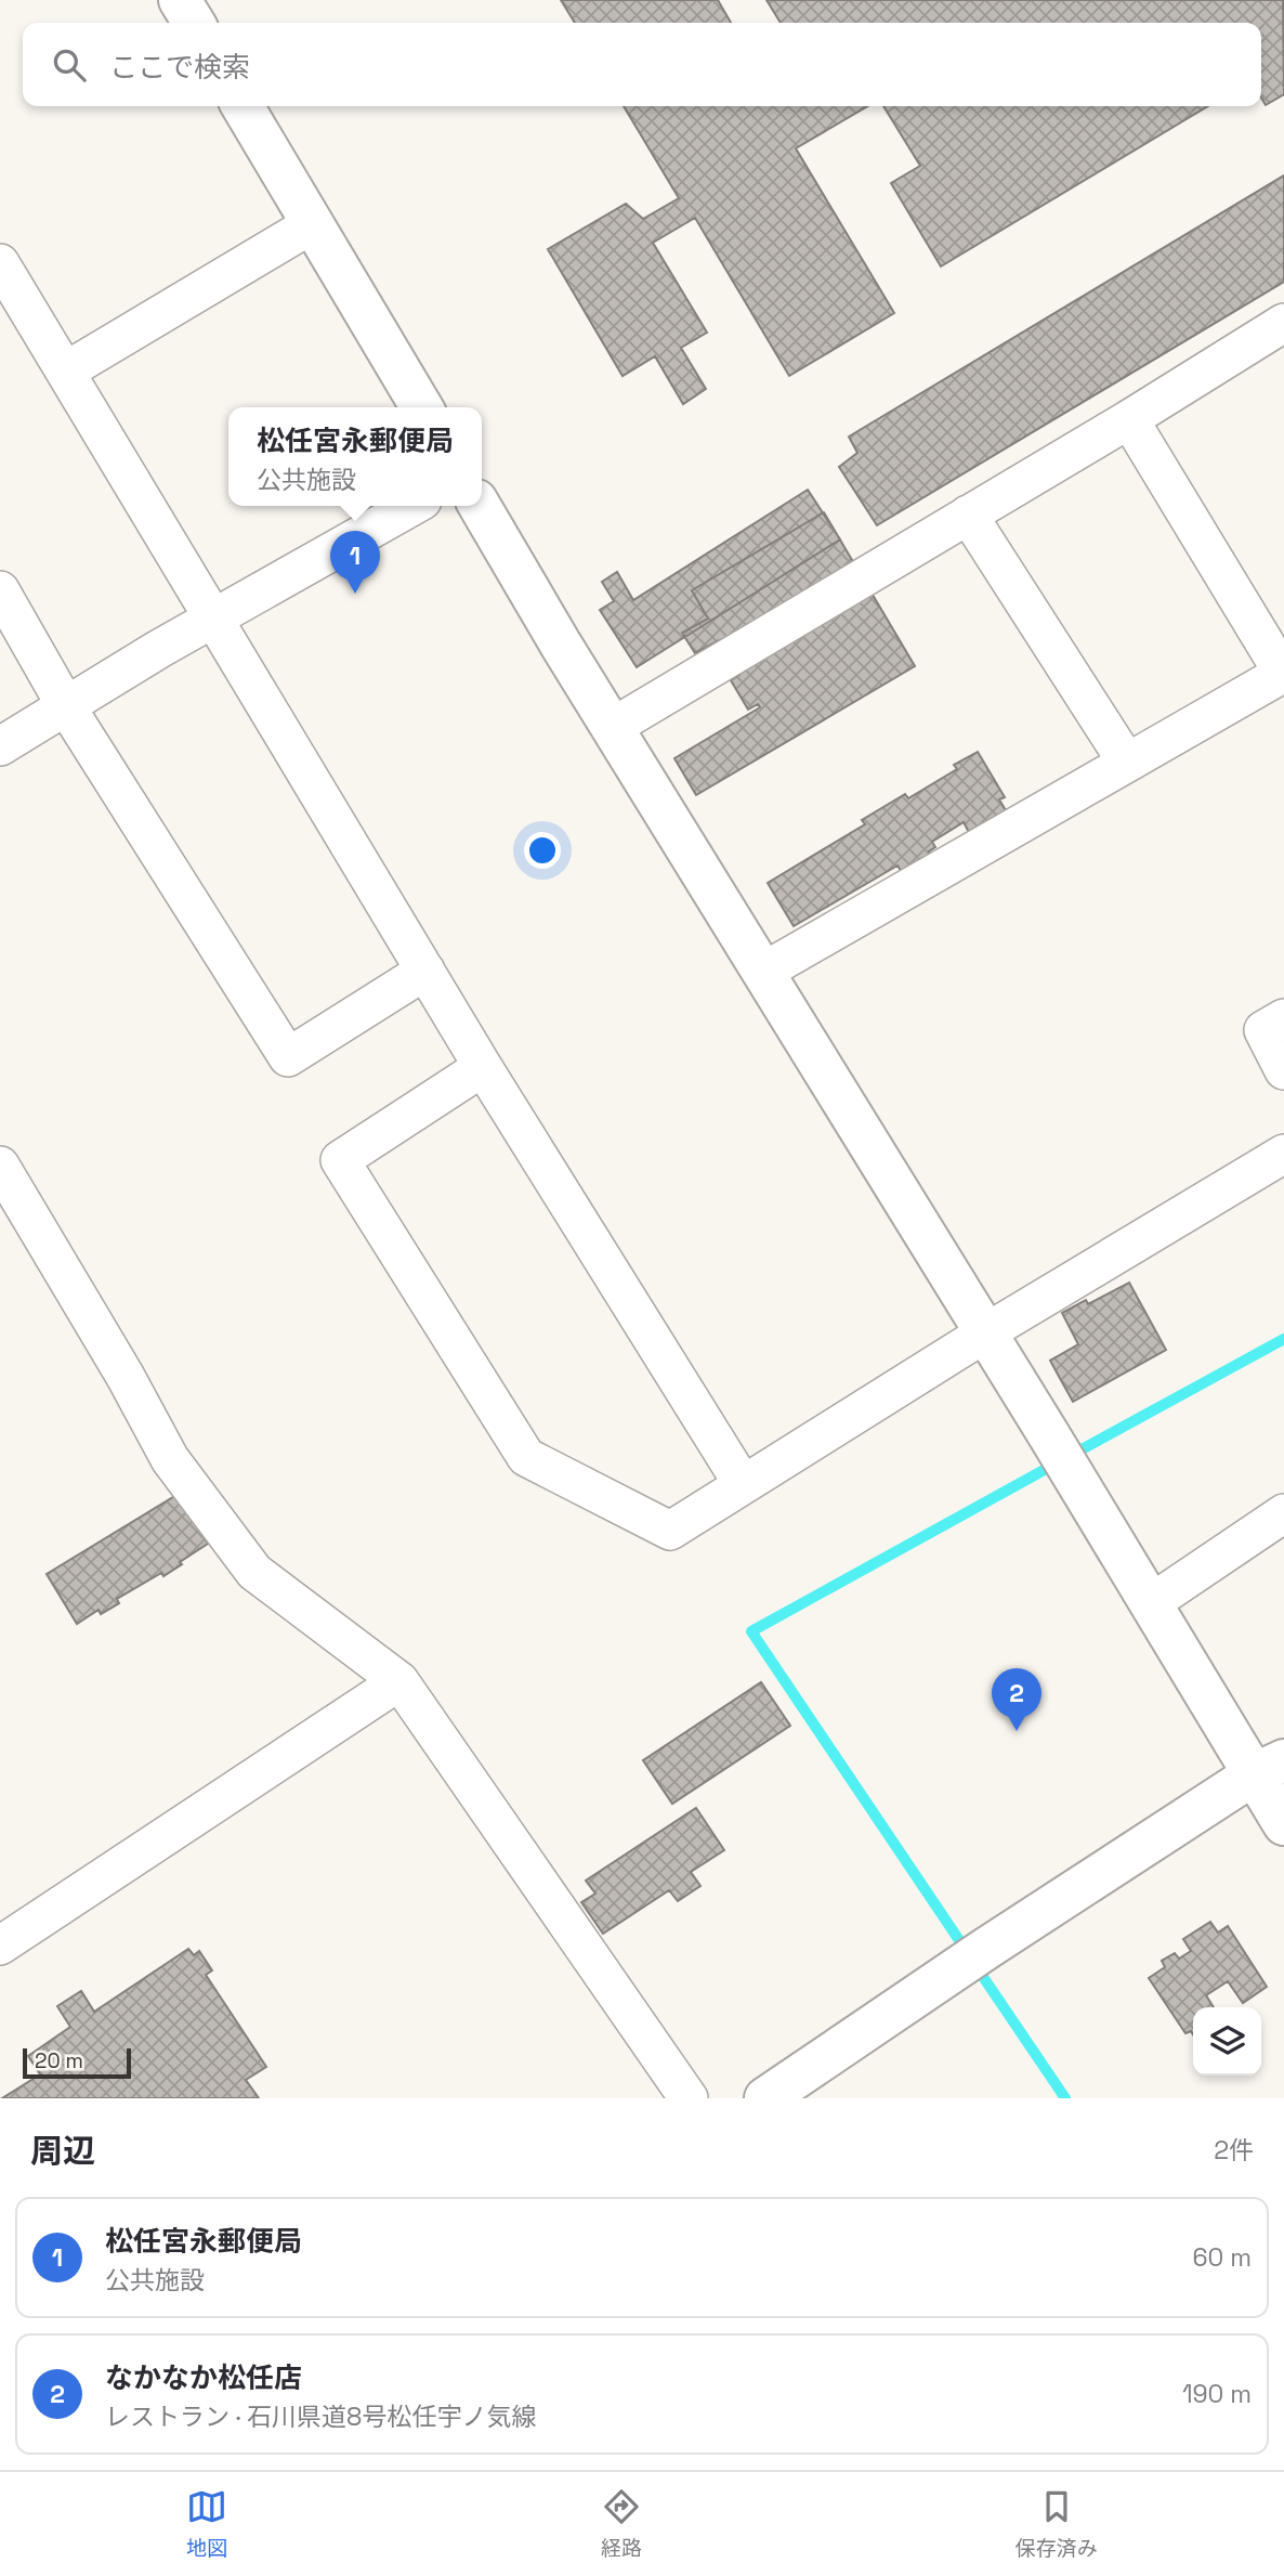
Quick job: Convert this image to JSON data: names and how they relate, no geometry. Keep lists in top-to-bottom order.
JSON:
{
  "scale_bar": "20 m",
  "page": {
    "search": "ここで検索",
    "popup": ["松任宮永郵便局", "公共施設"],
    "pins": ["1", "2"],
    "scale": "20 m",
    "heading": ["周辺", "2件"],
    "list": [
      {
        "mark": "1",
        "name": "松任宮永郵便局",
        "note": "公共施設",
        "value": "60 m"
      },
      {
        "mark": "2",
        "name": "なかなか松任店",
        "note": "レストラン · 石川県道8号松任宇ノ気線",
        "value": "190 m"
      }
    ],
    "nav": ["地図", "経路", "保存済み"]
  }
}
